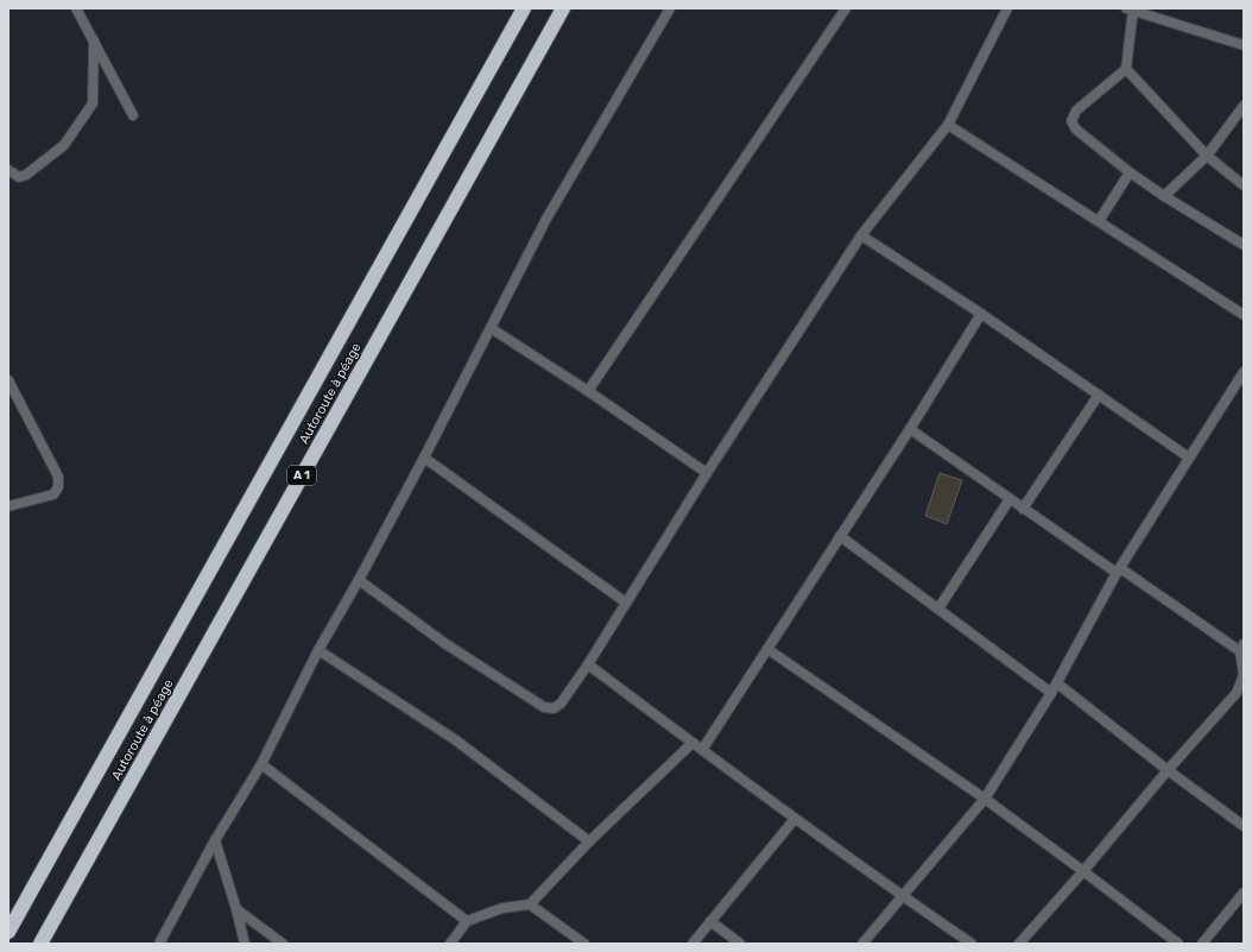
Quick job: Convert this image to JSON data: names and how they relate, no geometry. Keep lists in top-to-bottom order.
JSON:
{
  "streets": {
    "highway": ["Autoroute à péage", "A 1"]
  }
}
